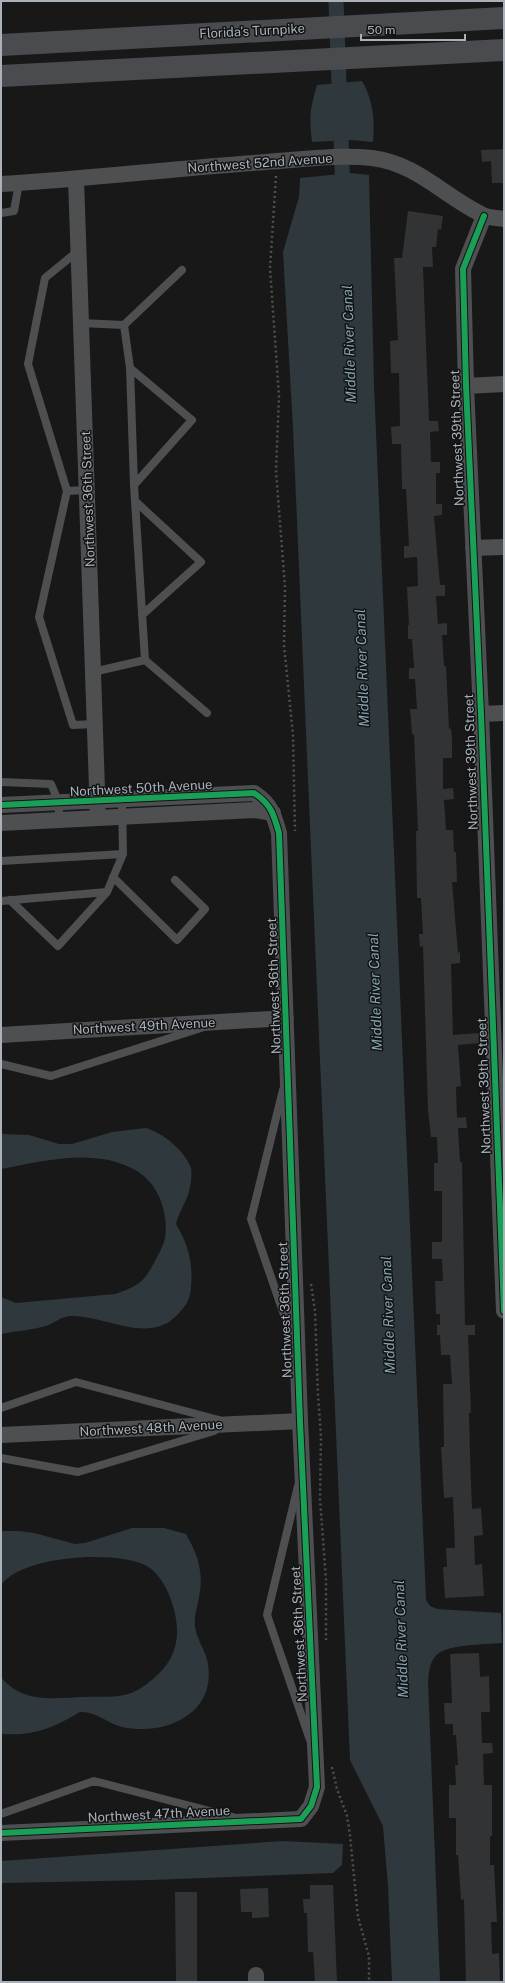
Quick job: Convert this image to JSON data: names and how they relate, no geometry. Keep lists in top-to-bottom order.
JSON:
{
  "streets": {
    "highway": ["Florida's Turnpike"],
    "street": [
      "Northwest 52nd Avenue",
      "Northwest 39th Street",
      "Northwest 36th Street",
      "Northwest 50th Avenue",
      "Northwest 49th Avenue",
      "Northwest 48th Avenue",
      "Northwest 47th Avenue"
    ]
  },
  "crossings": [
    ["Northwest 52nd Avenue", "Northwest 39th Street"],
    ["Northwest 52nd Avenue", "Northwest 36th Street"],
    ["Northwest 36th Street", "Northwest 50th Avenue"],
    ["Northwest 36th Street", "Northwest 49th Avenue"],
    ["Northwest 36th Street", "Northwest 48th Avenue"],
    ["Northwest 36th Street", "Northwest 47th Avenue"]
  ],
  "water": ["Middle River Canal"],
  "scale_bar": "50 m"
}
